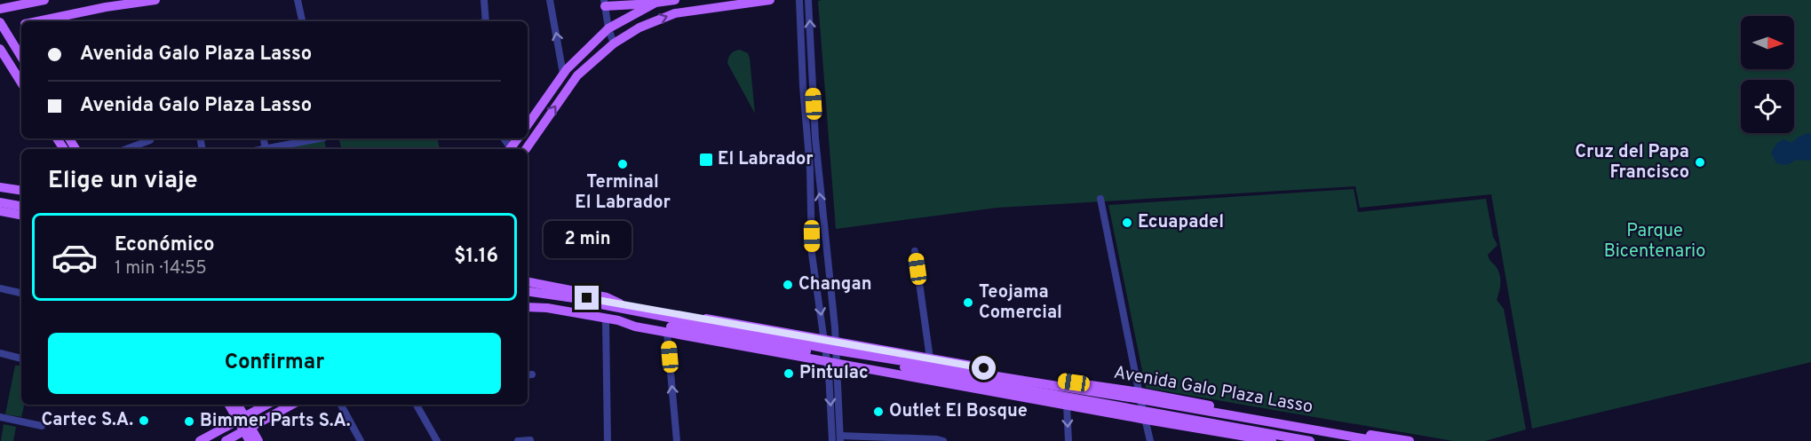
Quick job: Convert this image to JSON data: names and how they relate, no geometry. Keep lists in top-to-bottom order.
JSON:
{
  "streets": {
    "main road": ["Avenida Galo Plaza Lasso"]
  },
  "parks": ["Parque Bicentenario"],
  "places": {
    "transit": ["El Labrador"],
    "other": [
      "Cruz del Papa Francisco",
      "Terminal El Labrador",
      "Ecuapadel",
      "Changan",
      "Teojama Comercial",
      "Pintulac",
      "Outlet El Bosque",
      "Cartec S.A.",
      "Bimmer Parts S.A."
    ]
  },
  "north": "right",
  "page": {
    "banner": ["Avenida Galo Plaza Lasso", "Avenida Galo Plaza Lasso"],
    "heading": "Elige un viaje",
    "list": [
      {
        "name": "Económico",
        "note": "1 min · 14:55",
        "value": "$1.16"
      }
    ],
    "bubble": "2 min",
    "buttons": "Confirmar"
  }
}
